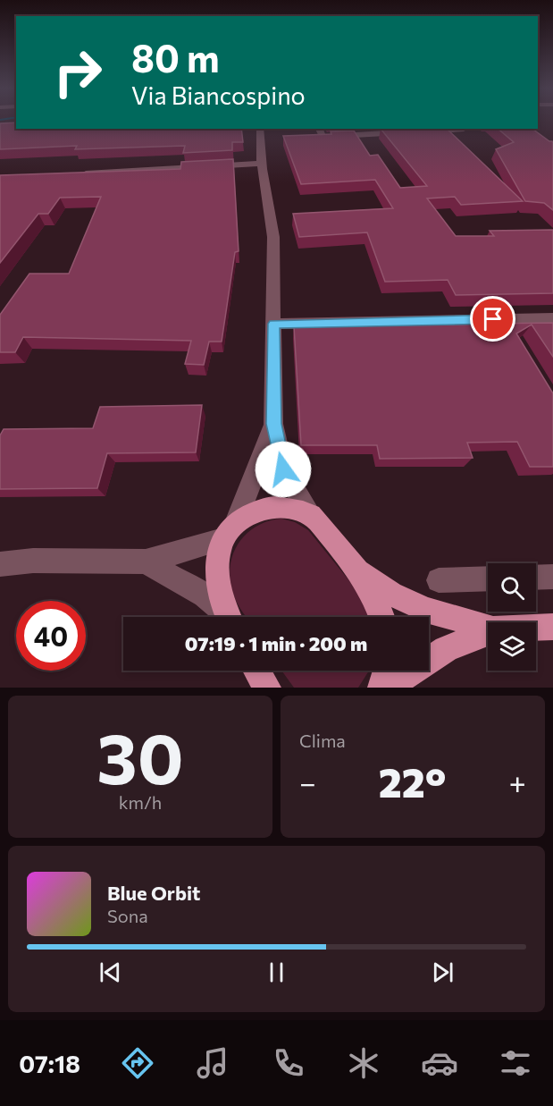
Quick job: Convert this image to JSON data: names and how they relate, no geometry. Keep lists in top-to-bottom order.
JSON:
{
  "page": {
    "turn": ["80 m", "Via Biancospino"],
    "limit": "40",
    "trip": "07:19 · 1 min · 200 m",
    "tile": [
      ["30", "km/h"],
      "Clima"
    ],
    "heat": ["−", "22°", "+"],
    "song": ["Blue Orbit", "Sona"],
    "tabs": "07:18"
  }
}
